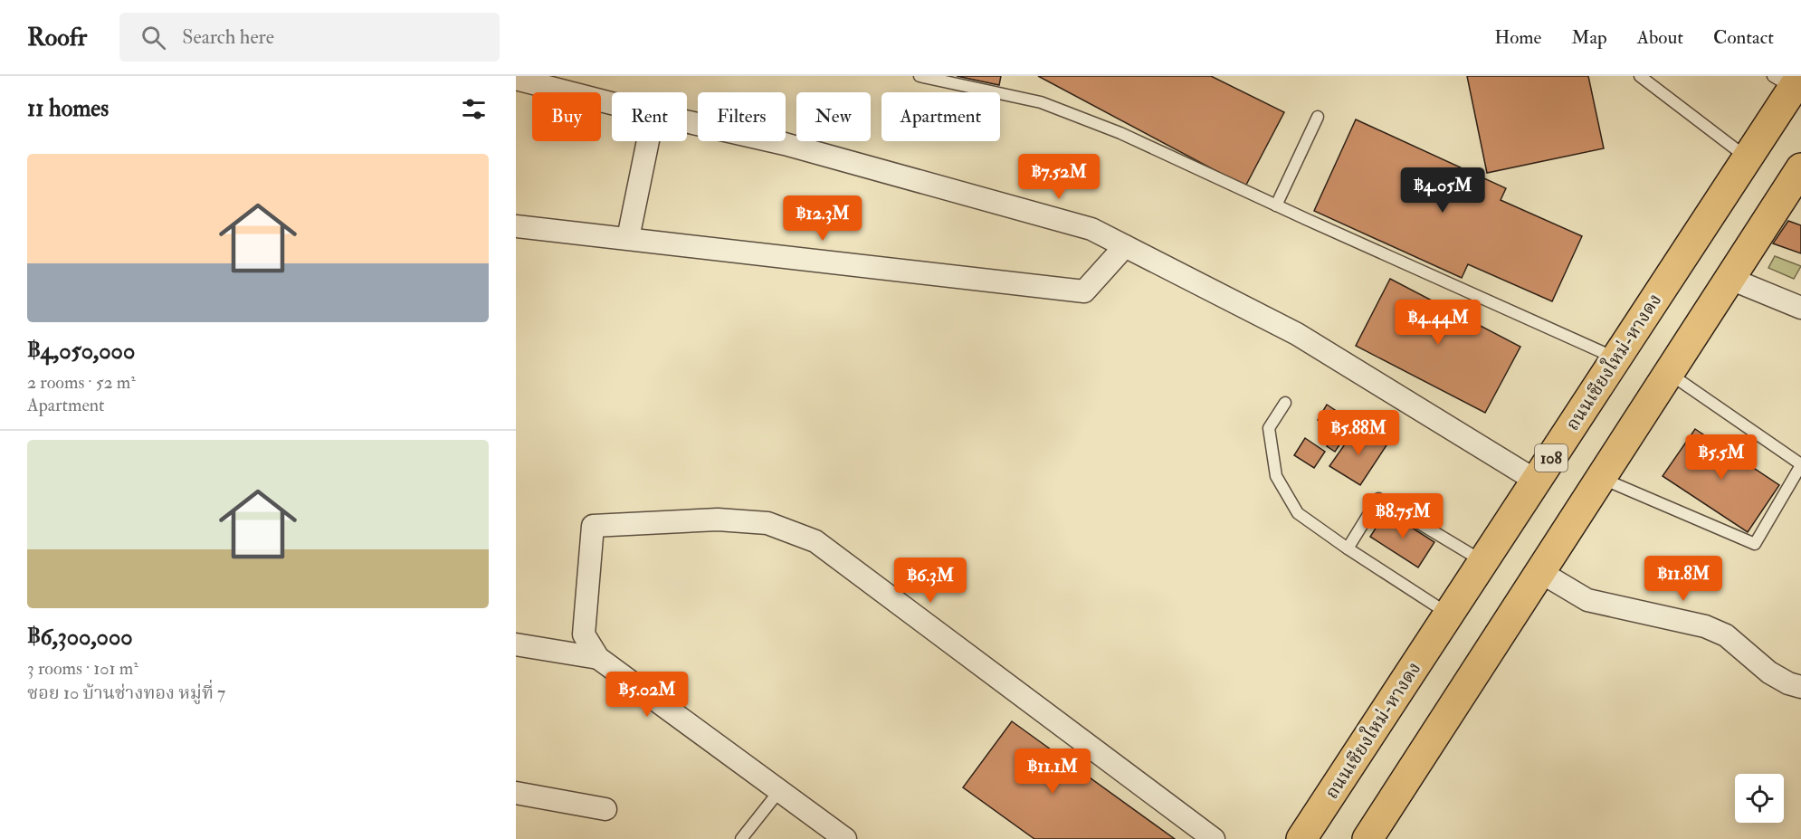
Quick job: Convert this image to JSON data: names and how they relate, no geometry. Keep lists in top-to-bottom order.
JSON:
{
  "streets": {
    "main road": ["ถนนเชียงใหม่-หางดง", "108"]
  },
  "page": {
    "header": "Roofr",
    "search": "Search here",
    "nav": [
      "Home",
      "Map",
      "About",
      "Contact"
    ],
    "heading": "11 homes",
    "chip": [
      "Buy",
      "Rent",
      "Filters",
      "New",
      "Apartment"
    ],
    "list": [
      {
        "name": "฿4,050,000",
        "note": "2 rooms · 52 m² · Apartment"
      },
      {
        "name": "฿6,300,000",
        "note": "3 rooms · 101 m² · ซอย 10 บ้านช่างทอง หมู่ที่ 7"
      }
    ],
    "price": [
      "฿7.52M",
      "฿4.05M",
      "฿12.3M",
      "฿4.44M",
      "฿5.88M",
      "฿5.5M",
      "฿8.75M",
      "฿11.8M",
      "฿6.3M",
      "฿5.02M",
      "฿11.1M"
    ]
  }
}
